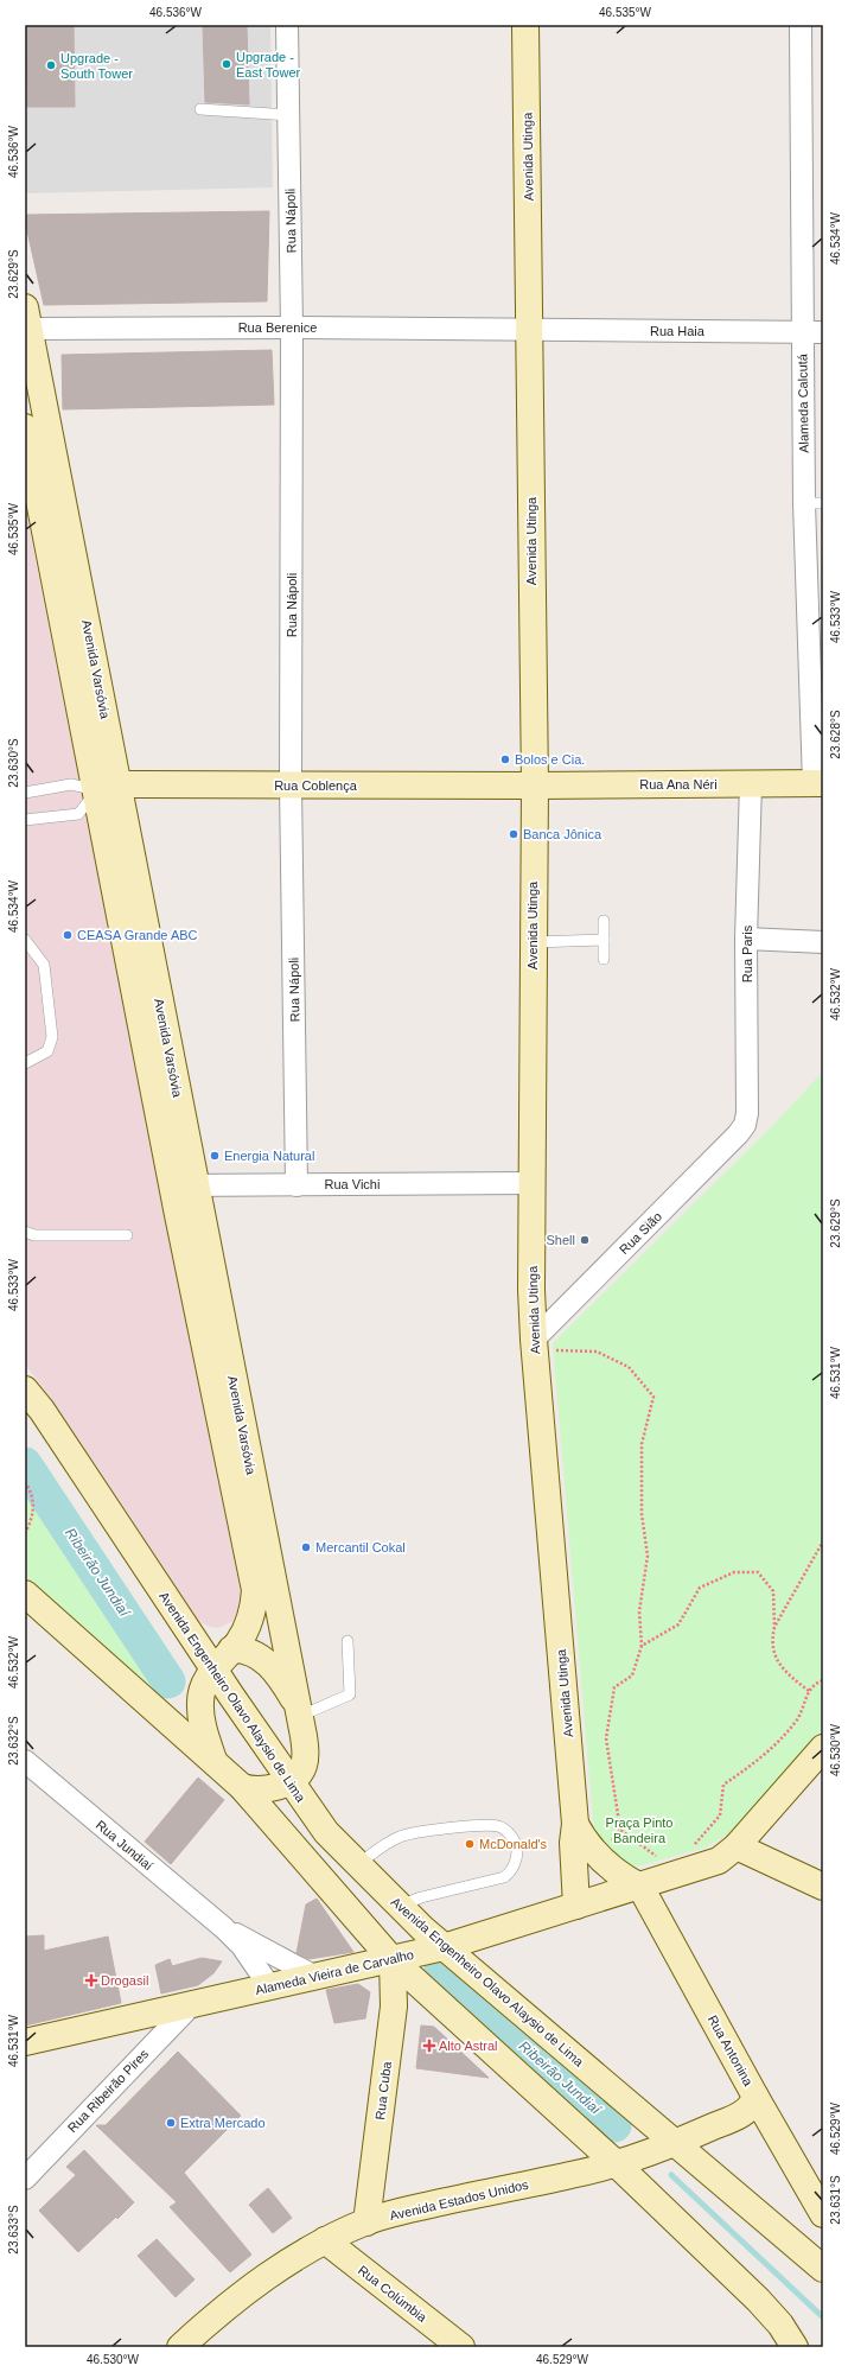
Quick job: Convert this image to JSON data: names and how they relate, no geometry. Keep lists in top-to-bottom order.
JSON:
{
  "streets": {
    "main road": [
      "Avenida Utinga",
      "Avenida Varsóvia",
      "Rua Ana Néri",
      "Rua Coblença",
      "Avenida Engenheiro Olavo Alaysio de Lima",
      "Alameda Vieira de Carvalho",
      "Rua Antonina",
      "Rua Cuba",
      "Avenida Estados Unidos",
      "Rua Colúmbia"
    ],
    "street": [
      "Rua Nápoli",
      "Rua Berenice",
      "Rua Haia",
      "Alameda Calcutá",
      "Rua Paris",
      "Rua Vichi",
      "Rua Sião",
      "Rua Jundiaí",
      "Rua Ribeirão Pires"
    ]
  },
  "crossings": [
    ["Avenida Utinga", "Rua Berenice"],
    ["Avenida Utinga", "Rua Haia"],
    ["Avenida Utinga", "Rua Ana Néri"],
    ["Avenida Utinga", "Rua Coblença"],
    ["Avenida Utinga", "Rua Vichi"],
    ["Avenida Utinga", "Rua Sião"],
    ["Avenida Utinga", "Alameda Vieira de Carvalho"],
    ["Avenida Utinga", "Rua Antonina"],
    ["Rua Nápoli", "Rua Berenice"],
    ["Rua Nápoli", "Rua Coblença"],
    ["Rua Nápoli", "Rua Vichi"],
    ["Rua Berenice", "Rua Haia"],
    ["Rua Berenice", "Avenida Varsóvia"],
    ["Rua Haia", "Alameda Calcutá"],
    ["Alameda Calcutá", "Rua Ana Néri"],
    ["Avenida Varsóvia", "Rua Coblença"],
    ["Avenida Varsóvia", "Rua Vichi"],
    ["Avenida Varsóvia", "Avenida Engenheiro Olavo Alaysio de Lima"],
    ["Rua Ana Néri", "Rua Coblença"],
    ["Rua Ana Néri", "Rua Paris"],
    ["Rua Paris", "Rua Sião"],
    ["Avenida Engenheiro Olavo Alaysio de Lima", "Alameda Vieira de Carvalho"],
    ["Avenida Engenheiro Olavo Alaysio de Lima", "Avenida Estados Unidos"],
    ["Rua Jundiaí", "Alameda Vieira de Carvalho"],
    ["Alameda Vieira de Carvalho", "Rua Antonina"],
    ["Alameda Vieira de Carvalho", "Rua Ribeirão Pires"],
    ["Alameda Vieira de Carvalho", "Rua Cuba"],
    ["Rua Antonina", "Avenida Estados Unidos"],
    ["Rua Cuba", "Avenida Estados Unidos"],
    ["Avenida Estados Unidos", "Rua Colúmbia"]
  ],
  "water": ["Ribeirão Jundiaí"],
  "parks": ["Praça Pinto Bandeira"],
  "places": {
    "other": [
      "Upgrade - East Tower",
      "Upgrade - South Tower",
      "Bolos e Cia.",
      "Banca Jônica",
      "CEASA Grande ABC",
      "Energia Natural",
      "Shell",
      "Mercantil Cokal",
      "McDonald's",
      "Extra Mercado"
    ],
    "health": ["Drogasil", "Alto Astral"]
  },
  "coordinates": [
    "46.536°W",
    "46.535°W",
    "46.534°W",
    "23.629°S",
    "46.533°W",
    "23.628°S",
    "23.630°S",
    "46.532°W",
    "46.531°W",
    "23.632°S",
    "46.530°W",
    "46.529°W",
    "23.631°S",
    "23.633°S"
  ]
}
